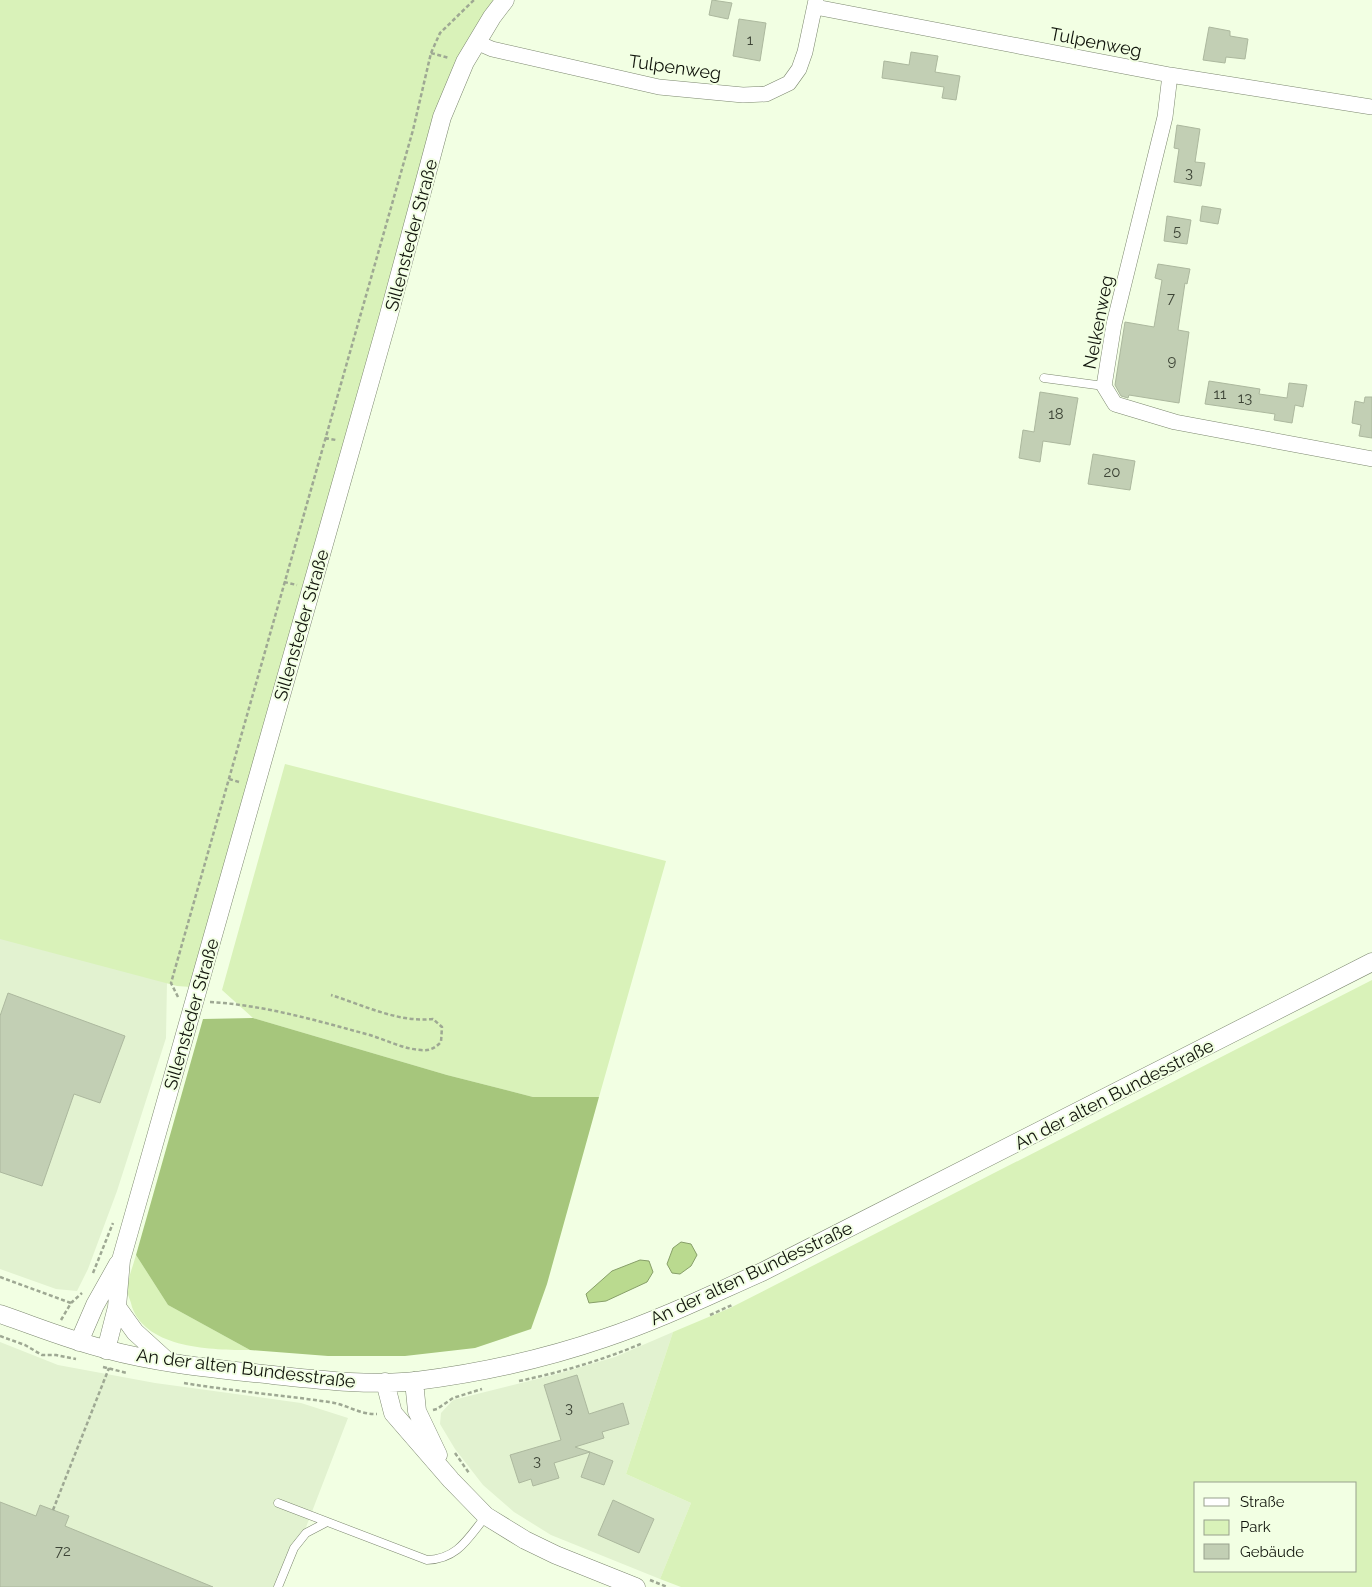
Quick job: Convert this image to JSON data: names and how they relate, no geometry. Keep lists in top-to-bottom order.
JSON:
{
  "streets": {
    "street": [
      "Tulpenweg",
      "Sillensteder Straße",
      "Nelkenweg",
      "An der alten Bundesstraße"
    ]
  },
  "crossings": [
    ["Tulpenweg", "Sillensteder Straße"],
    ["Tulpenweg", "Nelkenweg"],
    ["Sillensteder Straße", "An der alten Bundesstraße"]
  ],
  "house_numbers": [
    "1",
    "3",
    "5",
    "7",
    "9",
    "11",
    "13",
    "18",
    "20",
    "3",
    "3",
    "72"
  ],
  "legend": ["Straße", "Park", "Gebäude"]
}
